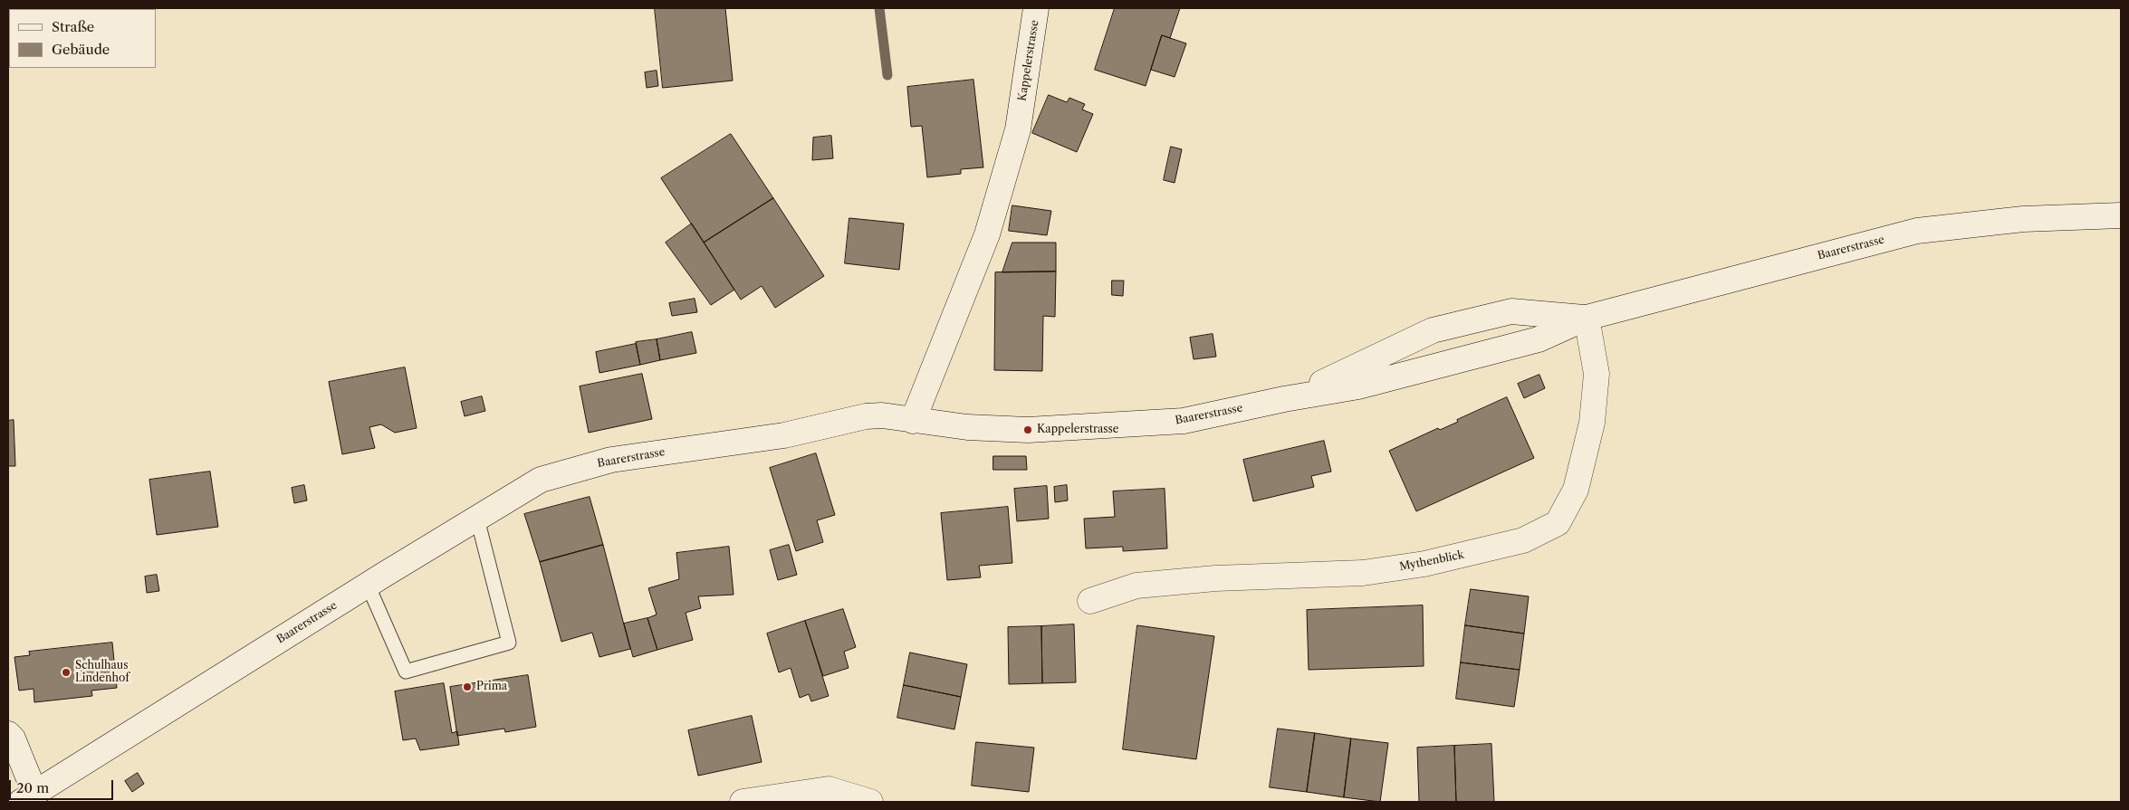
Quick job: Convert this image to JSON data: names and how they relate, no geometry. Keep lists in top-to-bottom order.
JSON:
{
  "streets": {
    "street": ["Kappelerstrasse", "Baarerstrasse", "Mythenblick"]
  },
  "crossings": [
    ["Kappelerstrasse", "Baarerstrasse"],
    ["Baarerstrasse", "Mythenblick"]
  ],
  "places": ["Kappelerstrasse", "Schulhaus Lindenhof", "Prima"],
  "legend": ["Straße", "Gebäude"],
  "scale_bar": "20 m"
}
